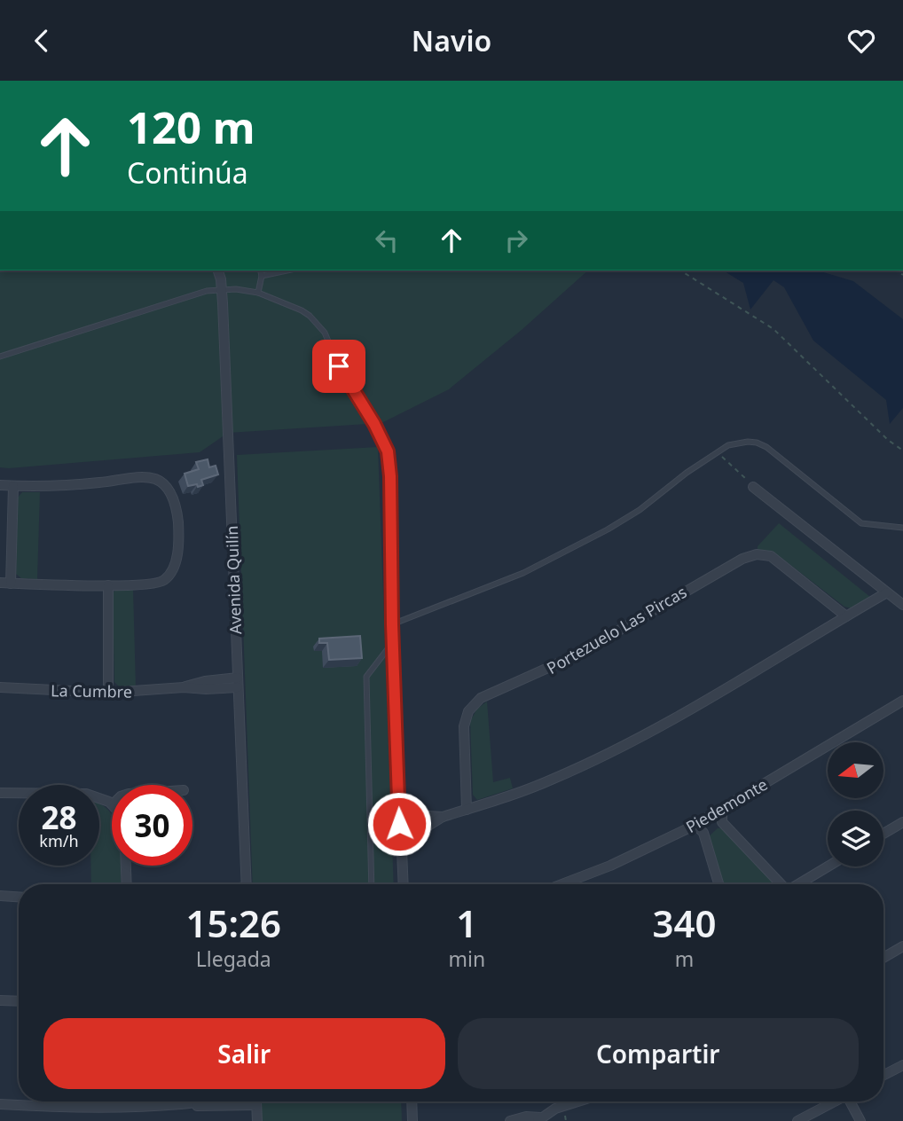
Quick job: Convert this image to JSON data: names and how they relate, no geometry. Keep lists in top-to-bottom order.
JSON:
{
  "streets": {
    "street": [
      "Avenida Quilín",
      "Portezuelo Las Pircas",
      "La Cumbre",
      "Piedemonte"
    ]
  },
  "crossings": [
    ["Avenida Quilín", "La Cumbre"]
  ],
  "north": "left",
  "page": {
    "header": "Navio",
    "turn": ["120 m", "Continúa"],
    "speed": "28 km/h",
    "limit": "30",
    "eta": [
      "15:26",
      "Llegada",
      "1",
      "min",
      "340",
      "m"
    ],
    "buttons": ["Salir", "Compartir"]
  }
}
